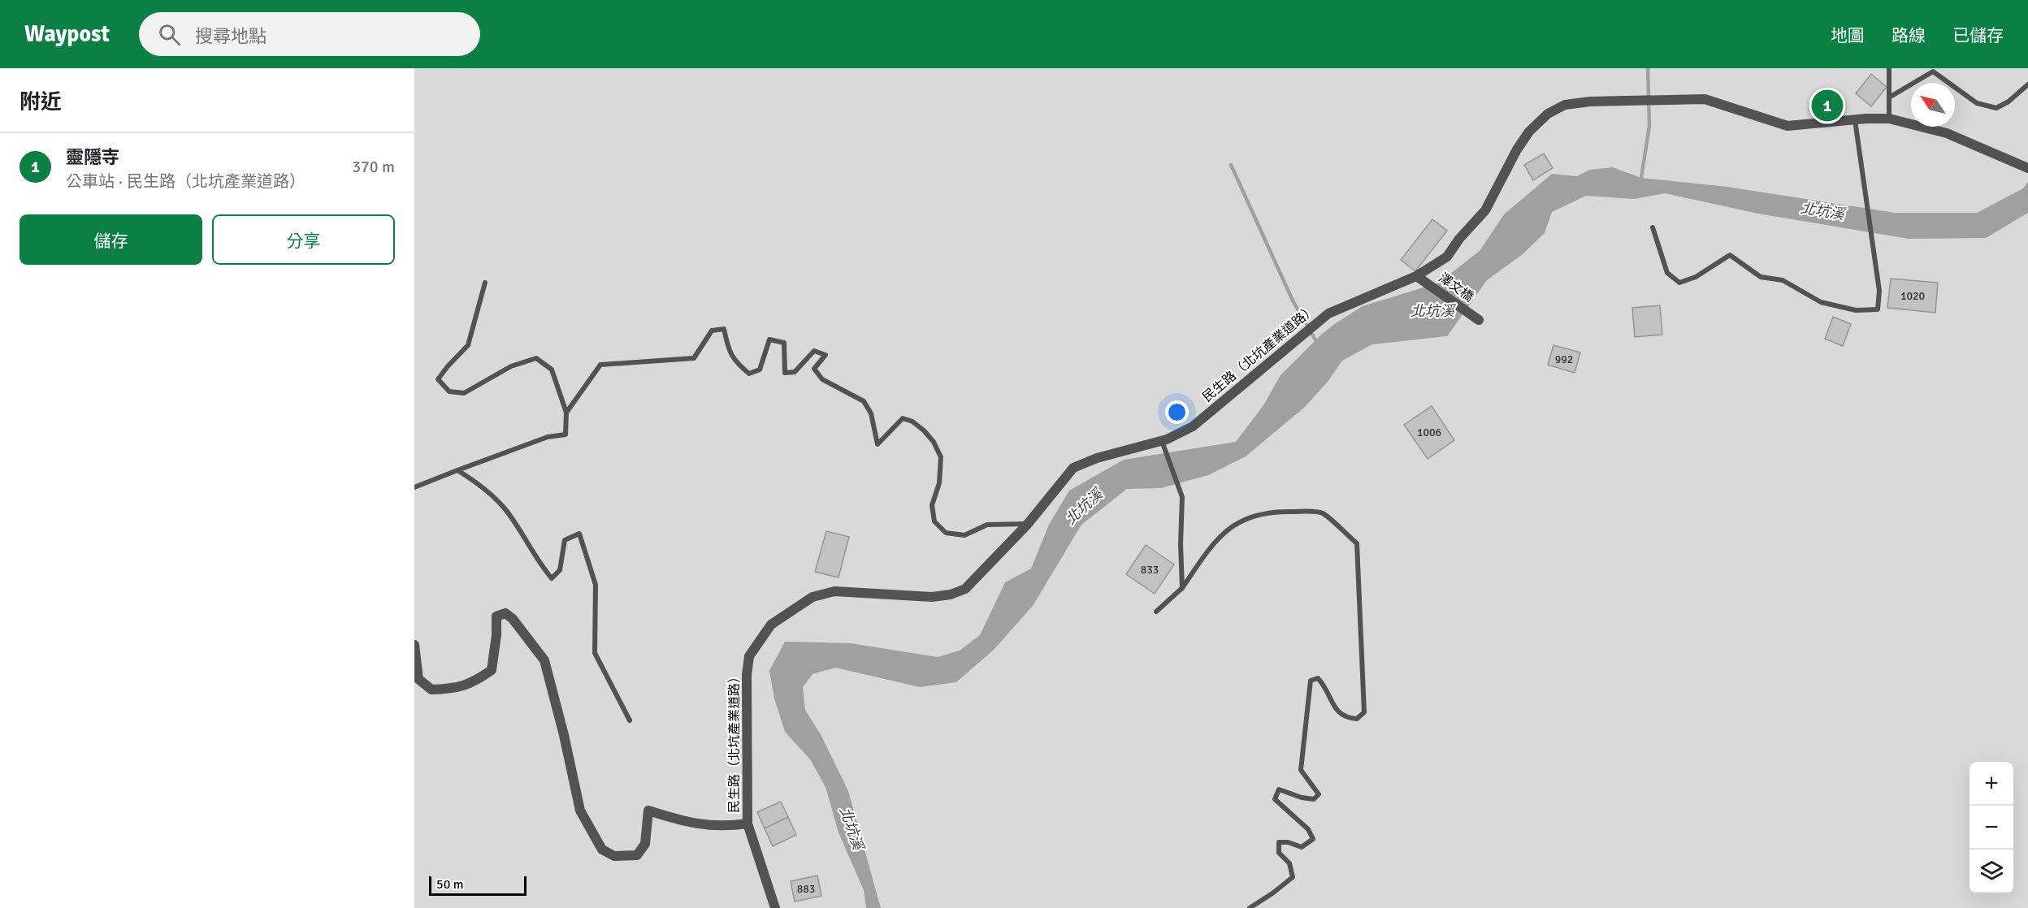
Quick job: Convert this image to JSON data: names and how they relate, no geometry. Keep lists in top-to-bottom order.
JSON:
{
  "streets": {
    "street": ["澤文橋", "民生路（北坑產業道路）"]
  },
  "water": ["北坑溪"],
  "house_numbers": [
    "1020",
    "992",
    "1006",
    "833",
    "883"
  ],
  "scale_bar": "50 m",
  "north": "top left",
  "page": {
    "header": "Waypost",
    "search": "搜尋地點",
    "nav": ["地圖", "路線", "已儲存"],
    "heading": "附近",
    "pins": "1",
    "list": [
      {
        "mark": "1",
        "name": "靈隱寺",
        "note": "公車站 · 民生路（北坑產業道路）",
        "value": "370 m"
      }
    ],
    "buttons": ["儲存", "分享"],
    "map_buttons": ["+", "−"],
    "scale": "50 m"
  }
}
